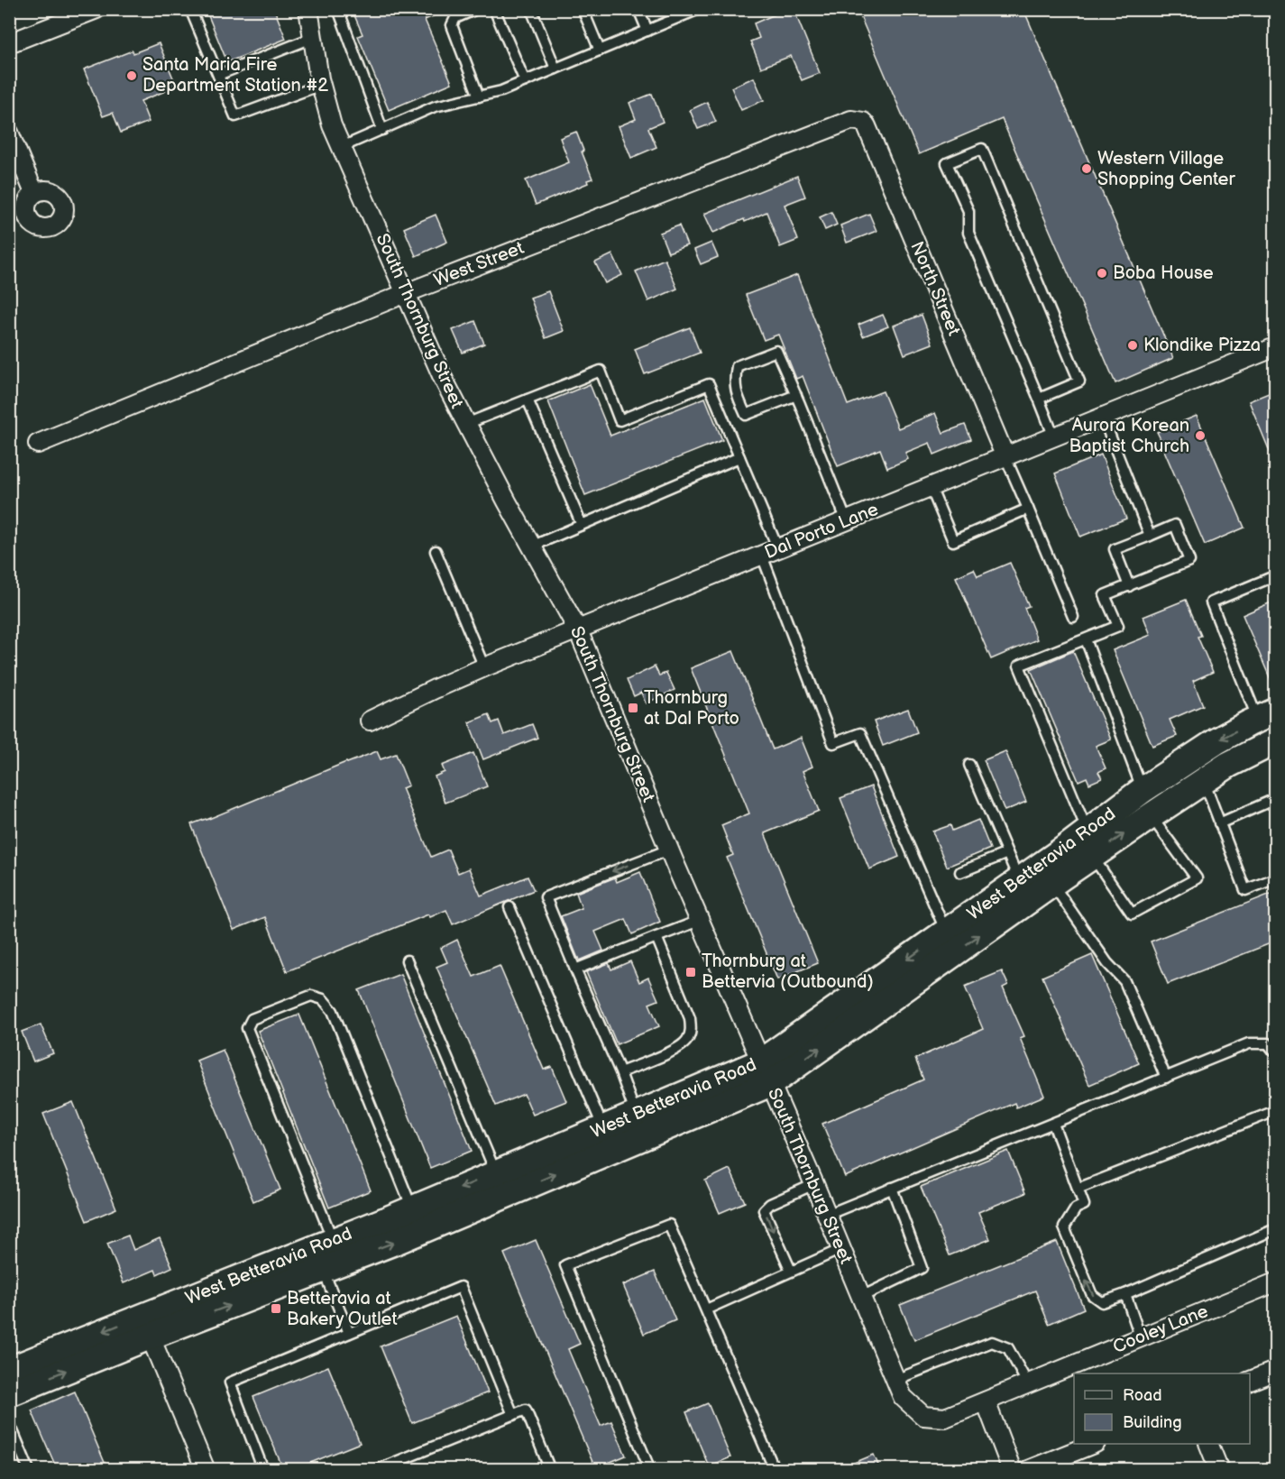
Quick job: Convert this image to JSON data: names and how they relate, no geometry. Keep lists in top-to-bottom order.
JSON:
{
  "streets": {
    "main road": ["West Betteravia Road"],
    "street": [
      "West Street",
      "North Street",
      "South Thornburg Street",
      "Dal Porto Lane",
      "Cooley Lane"
    ]
  },
  "crossings": [
    ["West Street", "North Street"],
    ["West Street", "South Thornburg Street"],
    ["North Street", "Dal Porto Lane"],
    ["South Thornburg Street", "Dal Porto Lane"],
    ["South Thornburg Street", "West Betteravia Road"],
    ["South Thornburg Street", "Cooley Lane"]
  ],
  "places": {
    "other": [
      "Santa Maria Fire Department Station #2",
      "Western Village Shopping Center",
      "Boba House",
      "Klondike Pizza",
      "Aurora Korean Baptist Church"
    ],
    "transit": ["Thornburg at Dal Porto", "Thornburg at Bettervia (Outbound)", "Betteravia at Bakery Outlet"]
  },
  "legend": ["Road", "Building"]
}
